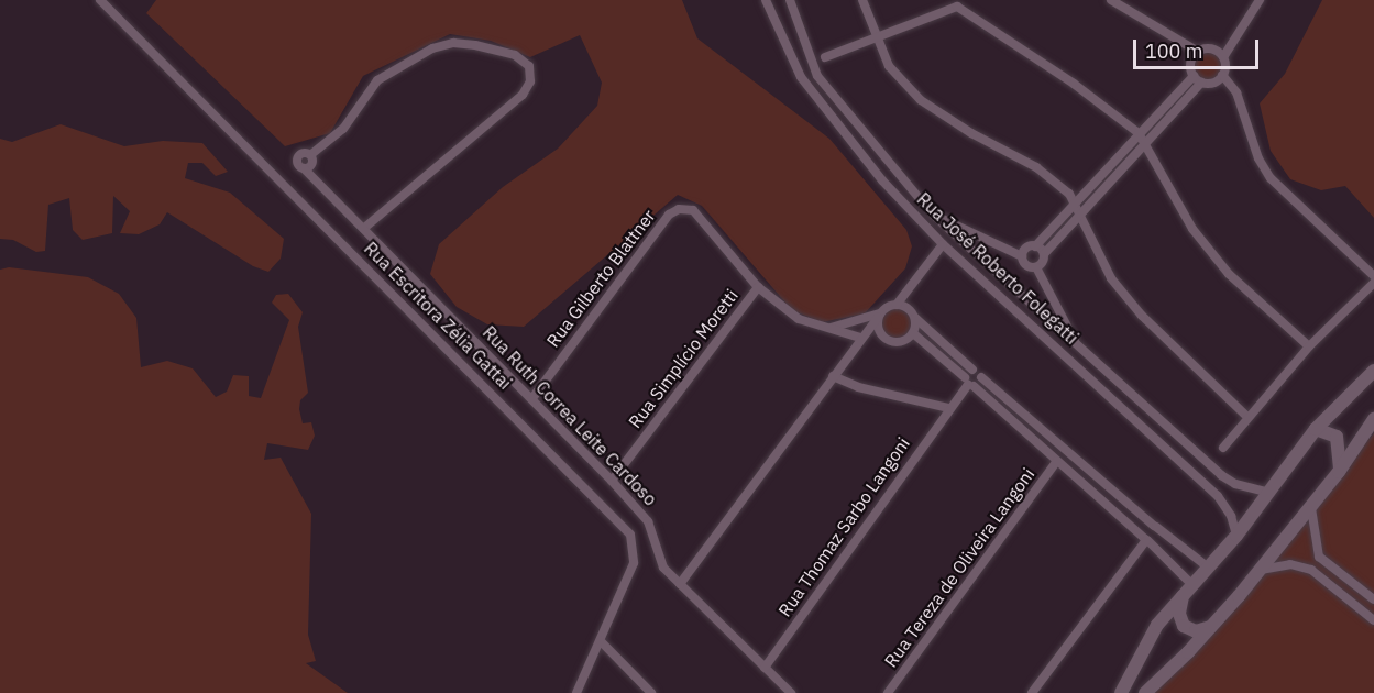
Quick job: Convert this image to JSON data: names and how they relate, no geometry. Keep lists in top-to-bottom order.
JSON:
{
  "streets": {
    "street": [
      "Rua José Roberto Folegatti",
      "Rua Gilberto Blattner",
      "Rua Escritora Zélia Gattai",
      "Rua Simplício Moretti",
      "Rua Ruth Correa Leite Cardoso",
      "Rua Thomaz Sarbo Langoni",
      "Rua Tereza de Oliveira Langoni"
    ]
  },
  "crossings": [
    ["Rua Gilberto Blattner", "Rua Simplício Moretti"],
    ["Rua Gilberto Blattner", "Rua Ruth Correa Leite Cardoso"],
    ["Rua Simplício Moretti", "Rua Ruth Correa Leite Cardoso"],
    ["Rua Ruth Correa Leite Cardoso", "Rua Thomaz Sarbo Langoni"]
  ],
  "scale_bar": "100 m"
}
